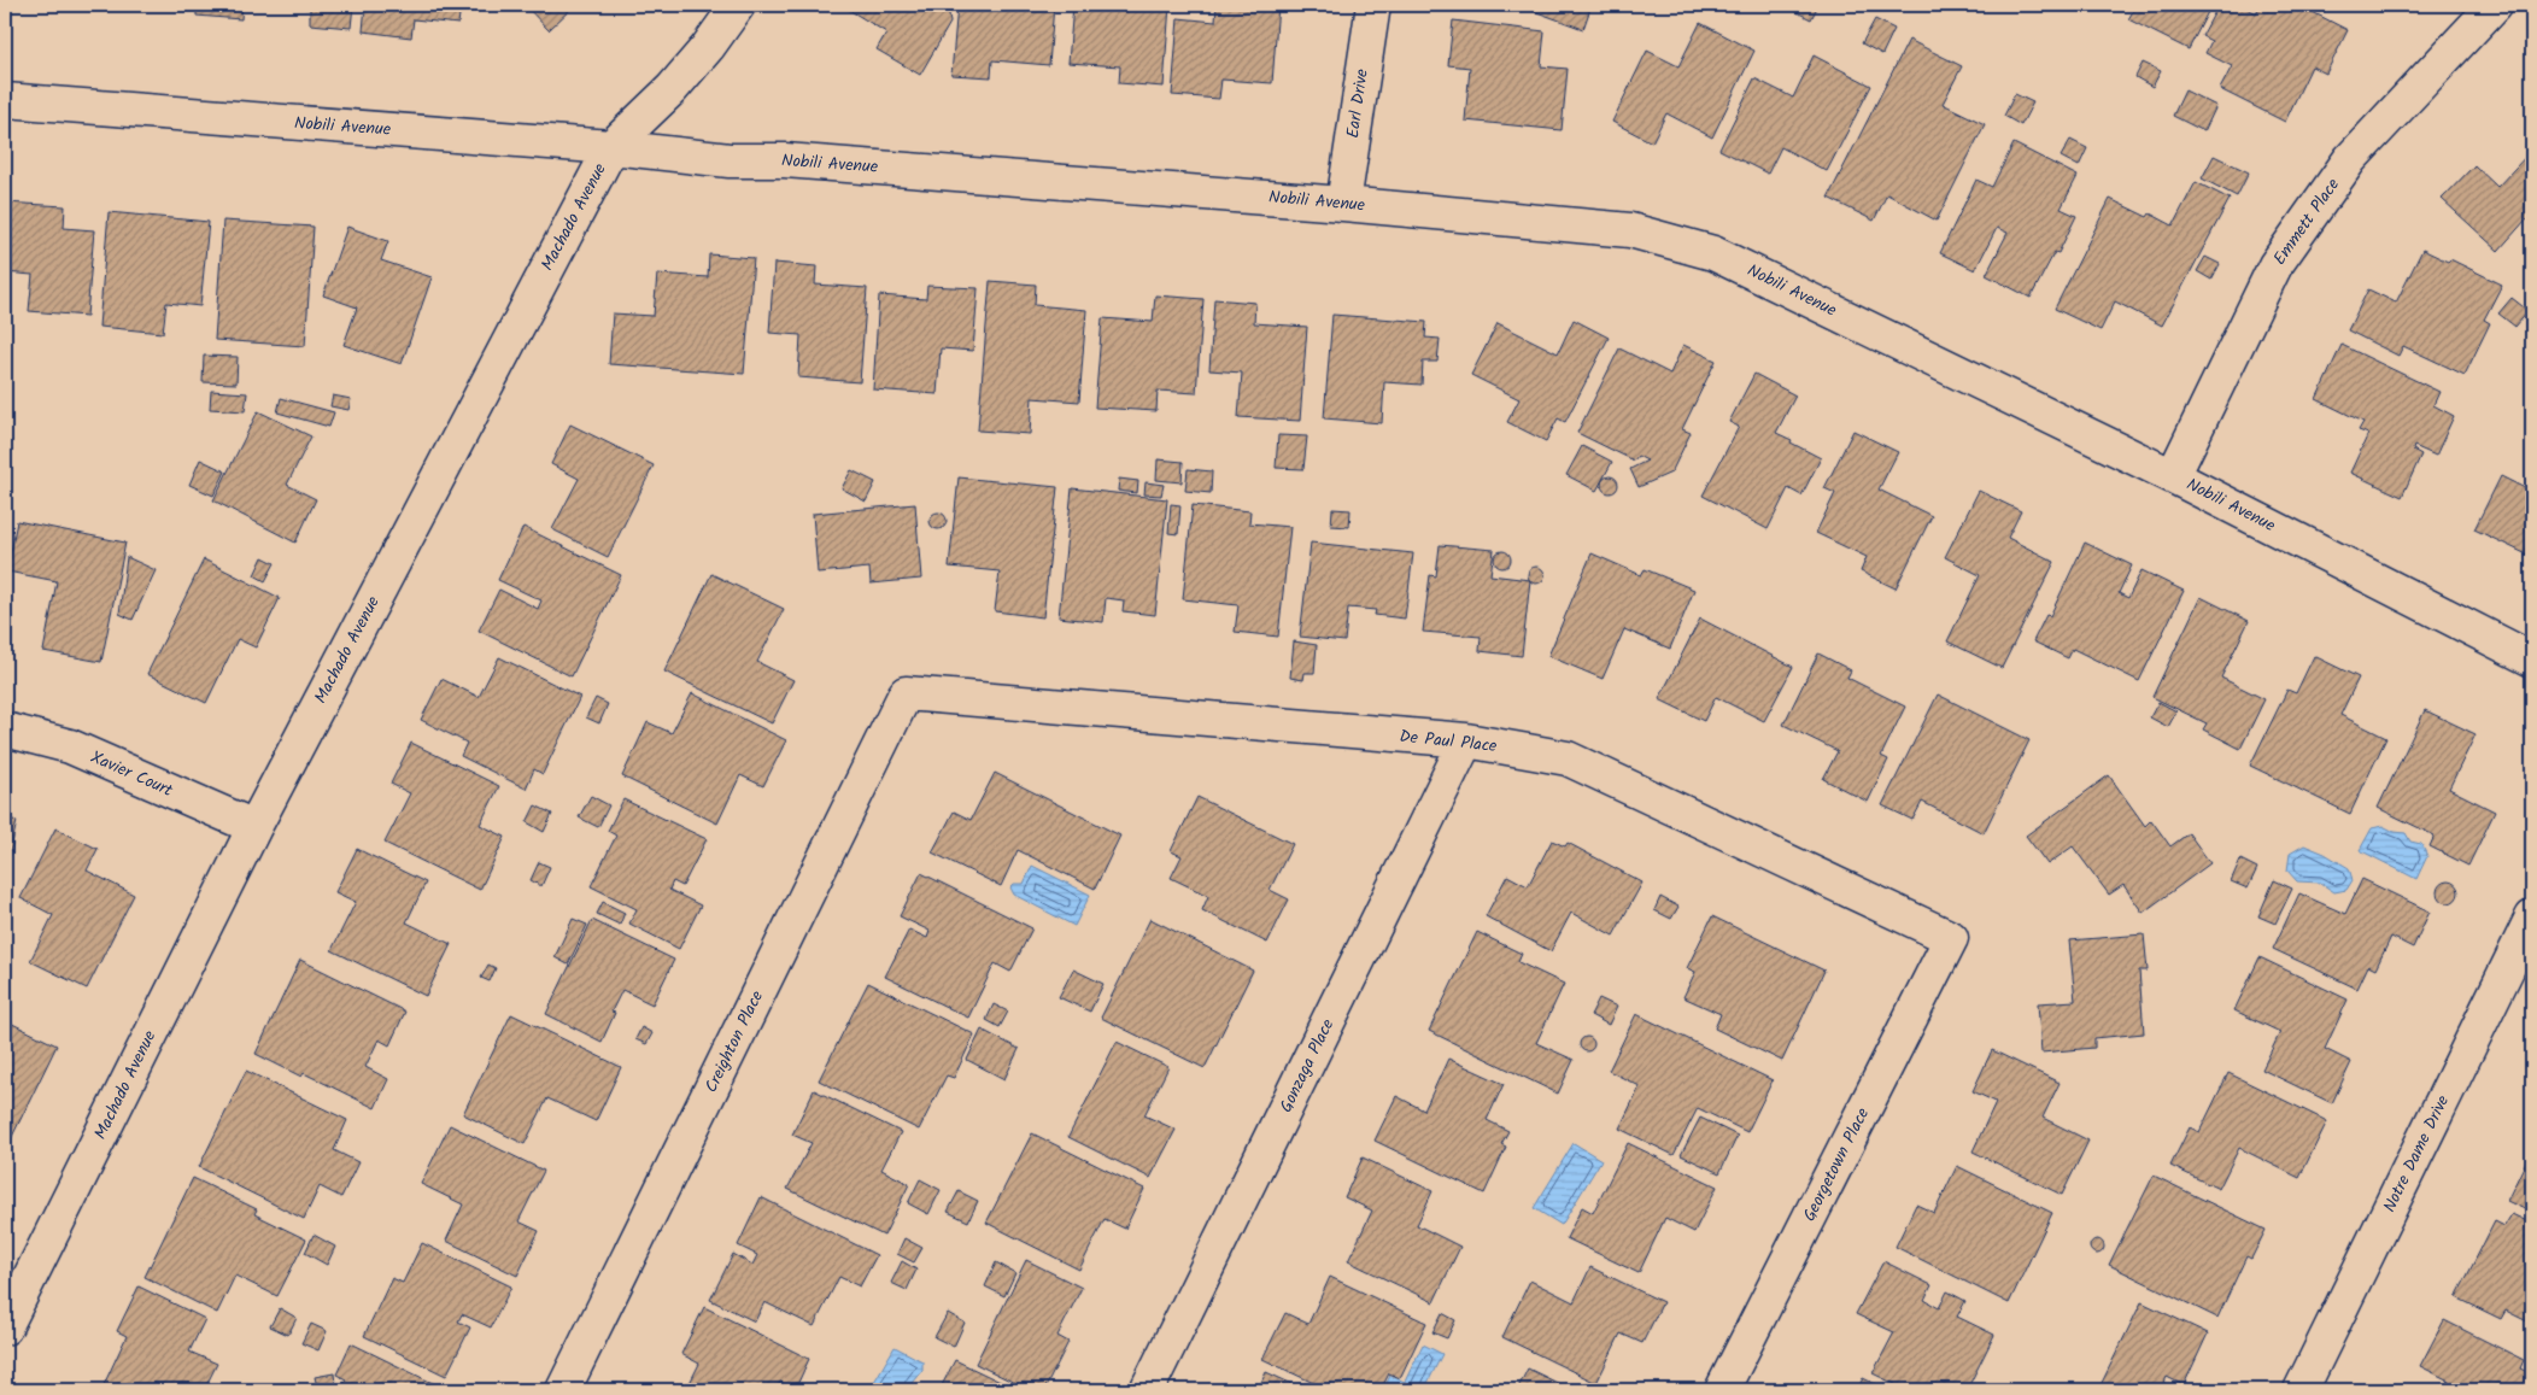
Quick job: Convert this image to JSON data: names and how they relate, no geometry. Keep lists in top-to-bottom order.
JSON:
{
  "streets": {
    "street": [
      "Earl Drive",
      "Nobili Avenue",
      "Machado Avenue",
      "Emmett Place",
      "De Paul Place",
      "Xavier Court",
      "Creighton Place",
      "Gonzaga Place",
      "Notre Dame Drive",
      "Georgetown Place"
    ]
  },
  "crossings": [
    ["Earl Drive", "Nobili Avenue"],
    ["Nobili Avenue", "Machado Avenue"],
    ["Nobili Avenue", "Emmett Place"],
    ["Machado Avenue", "Xavier Court"],
    ["De Paul Place", "Creighton Place"],
    ["De Paul Place", "Gonzaga Place"],
    ["De Paul Place", "Georgetown Place"]
  ]
}
